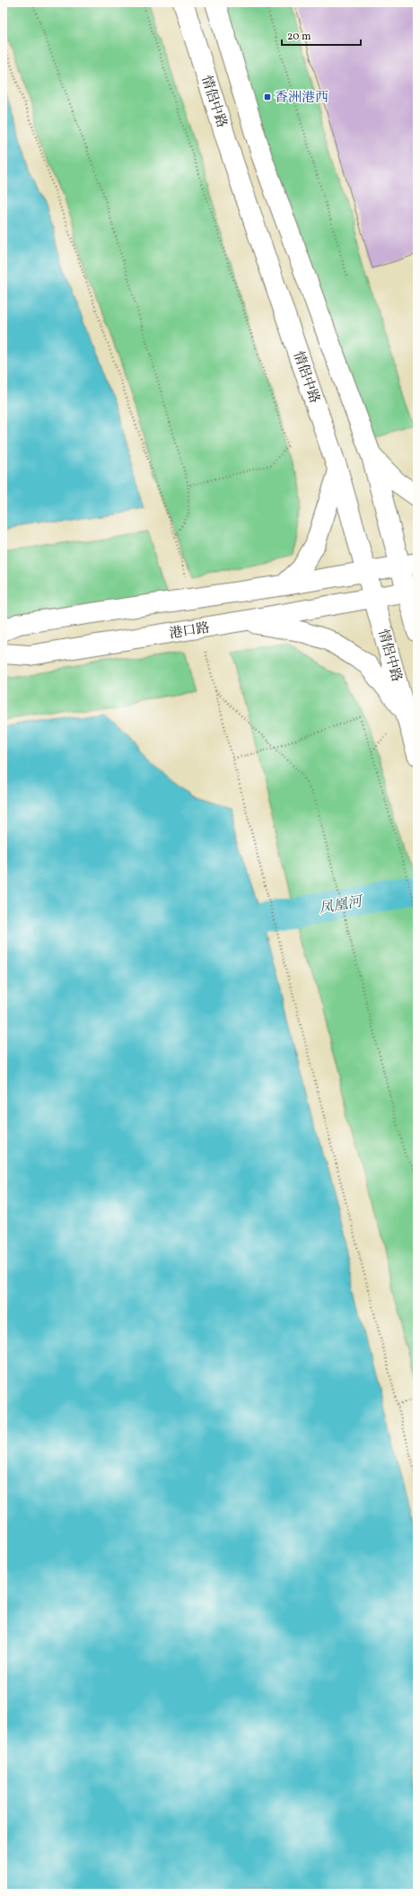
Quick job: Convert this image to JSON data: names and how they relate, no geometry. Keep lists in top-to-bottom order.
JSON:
{
  "streets": {
    "main road": ["情侶中路", "港口路"]
  },
  "crossings": [
    ["情侶中路", "港口路"]
  ],
  "water": ["凤凰河"],
  "places": {
    "transit": ["香洲港西"]
  },
  "scale_bar": "20 m"
}
